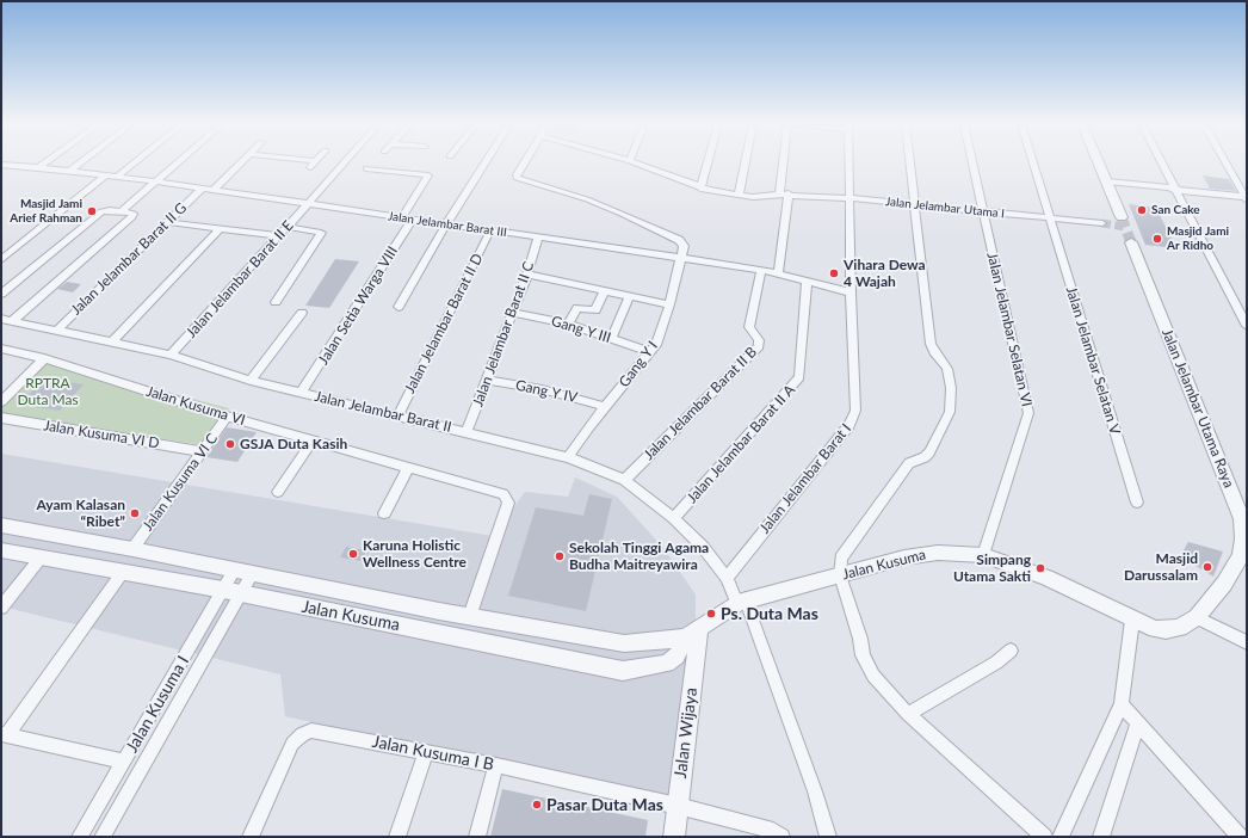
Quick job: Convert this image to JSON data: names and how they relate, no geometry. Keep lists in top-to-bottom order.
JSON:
{
  "streets": {
    "street": [
      "Jalan Jelambar Utama I",
      "Jalan Jelambar Barat III",
      "Jalan Jelambar Barat II G",
      "Jalan Jelambar Barat II E",
      "Jalan Setia Warga VIII",
      "Jalan Jelambar Barat II D",
      "Gang Y III",
      "Jalan Jelambar Selatan VI",
      "Jalan Jelambar Barat II C",
      "Jalan Jelambar Selatan V",
      "Gang Y I",
      "Gang Y IV",
      "Jalan Jelambar Barat II B",
      "Jalan Kusuma VI",
      "Jalan Jelambar Utama Raya",
      "Jalan Jelambar Barat II",
      "Jalan Kusuma VI D",
      "Jalan Jelambar Barat II A",
      "Jalan Jelambar Barat I",
      "Jalan Kusuma VI C",
      "Jalan Kusuma",
      "Jalan Kusuma I",
      "Jalan Wijaya",
      "Jalan Kusuma I B"
    ]
  },
  "crossings": [
    ["Jalan Jelambar Utama I", "Jalan Jelambar Selatan VI"],
    ["Jalan Jelambar Utama I", "Jalan Jelambar Selatan V"],
    ["Jalan Jelambar Utama I", "Jalan Jelambar Barat I"],
    ["Jalan Jelambar Barat III", "Jalan Jelambar Barat II G"],
    ["Jalan Jelambar Barat III", "Jalan Jelambar Barat II E"],
    ["Jalan Jelambar Barat III", "Jalan Setia Warga VIII"],
    ["Jalan Jelambar Barat III", "Jalan Jelambar Barat II D"],
    ["Jalan Jelambar Barat III", "Jalan Jelambar Barat II C"],
    ["Jalan Jelambar Barat III", "Gang Y I"],
    ["Jalan Jelambar Barat III", "Jalan Jelambar Barat II B"],
    ["Jalan Jelambar Barat III", "Jalan Jelambar Barat II A"],
    ["Jalan Jelambar Barat III", "Jalan Jelambar Barat I"],
    ["Jalan Jelambar Barat II G", "Jalan Jelambar Barat II"],
    ["Jalan Jelambar Barat II E", "Jalan Jelambar Barat II"],
    ["Jalan Setia Warga VIII", "Jalan Jelambar Barat II"],
    ["Jalan Jelambar Barat II D", "Jalan Jelambar Barat II"],
    ["Gang Y III", "Jalan Jelambar Barat II C"],
    ["Gang Y III", "Gang Y I"],
    ["Jalan Jelambar Selatan VI", "Jalan Kusuma"],
    ["Jalan Jelambar Barat II C", "Gang Y IV"],
    ["Jalan Jelambar Barat II C", "Jalan Jelambar Barat II"],
    ["Gang Y I", "Gang Y IV"],
    ["Gang Y I", "Jalan Jelambar Barat II"],
    ["Jalan Jelambar Barat II B", "Jalan Jelambar Barat II"],
    ["Jalan Kusuma VI", "Jalan Kusuma VI C"],
    ["Jalan Kusuma VI", "Jalan Kusuma"],
    ["Jalan Jelambar Utama Raya", "Jalan Kusuma"],
    ["Jalan Jelambar Barat II", "Jalan Jelambar Barat II A"],
    ["Jalan Jelambar Barat II", "Jalan Jelambar Barat I"],
    ["Jalan Kusuma VI D", "Jalan Kusuma VI C"],
    ["Jalan Kusuma VI C", "Jalan Kusuma"],
    ["Jalan Kusuma", "Jalan Kusuma I"],
    ["Jalan Kusuma", "Jalan Wijaya"],
    ["Jalan Wijaya", "Jalan Kusuma I B"]
  ],
  "parks": ["RPTRA Duta Mas"],
  "places": [
    "San Cake",
    "Masjid Jami Arief Rahman",
    "Masjid Jami Ar Ridho",
    "Vihara Dewa 4 Wajah",
    "GSJA Duta Kasih",
    "Ayam Kalasan “Ribet”",
    "Karuna Holistic Wellness Centre",
    "Sekolah Tinggi Agama Budha Maitreyawira",
    "Masjid Darussalam",
    "Simpang Utama Sakti",
    "Ps. Duta Mas",
    "Pasar Duta Mas"
  ]
}
